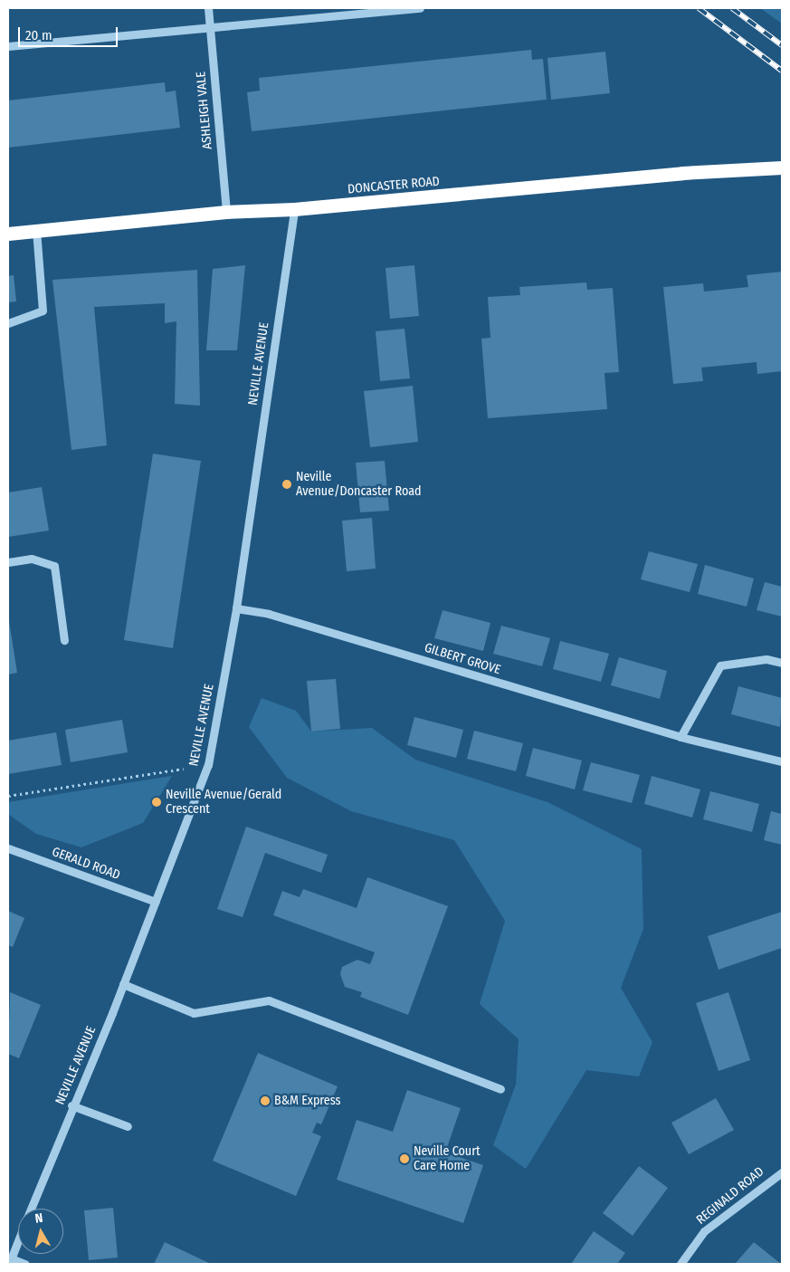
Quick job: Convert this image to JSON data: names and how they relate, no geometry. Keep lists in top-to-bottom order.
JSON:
{
  "streets": {
    "highway": ["DONCASTER ROAD"],
    "street": [
      "ASHLEIGH VALE",
      "NEVILLE AVENUE",
      "GILBERT GROVE",
      "GERALD ROAD",
      "REGINALD ROAD"
    ]
  },
  "crossings": [
    ["ASHLEIGH VALE", "DONCASTER ROAD"],
    ["DONCASTER ROAD", "NEVILLE AVENUE"],
    ["NEVILLE AVENUE", "GILBERT GROVE"],
    ["NEVILLE AVENUE", "GERALD ROAD"]
  ],
  "places": [
    "Neville Avenue/Doncaster Road",
    "Neville Avenue/Gerald Crescent",
    "B&M Express",
    "Neville Court Care Home"
  ],
  "scale_bar": "20 m",
  "north": "top"
}
